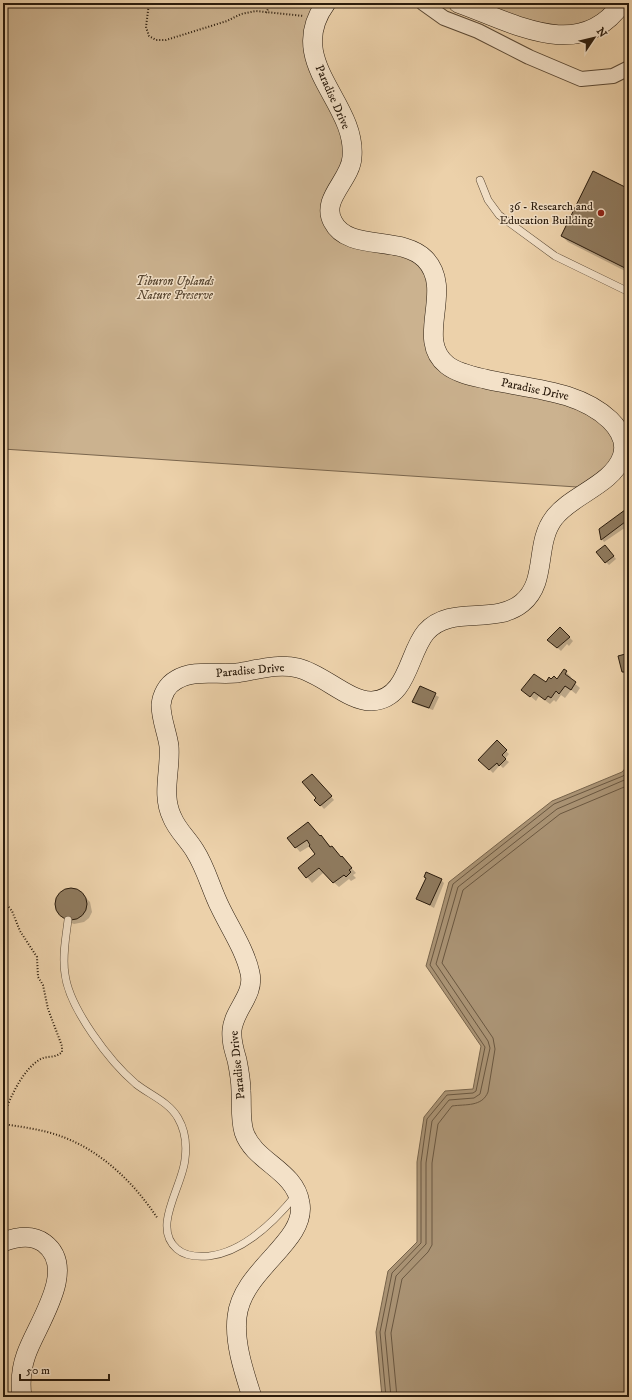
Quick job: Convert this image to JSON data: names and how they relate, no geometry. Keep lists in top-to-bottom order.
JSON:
{
  "streets": {
    "street": ["Paradise Drive"]
  },
  "parks": ["Tiburon Uplands Nature Preserve"],
  "places": ["36 - Research and Education Building"],
  "scale_bar": "50 m",
  "north": "top right"
}
